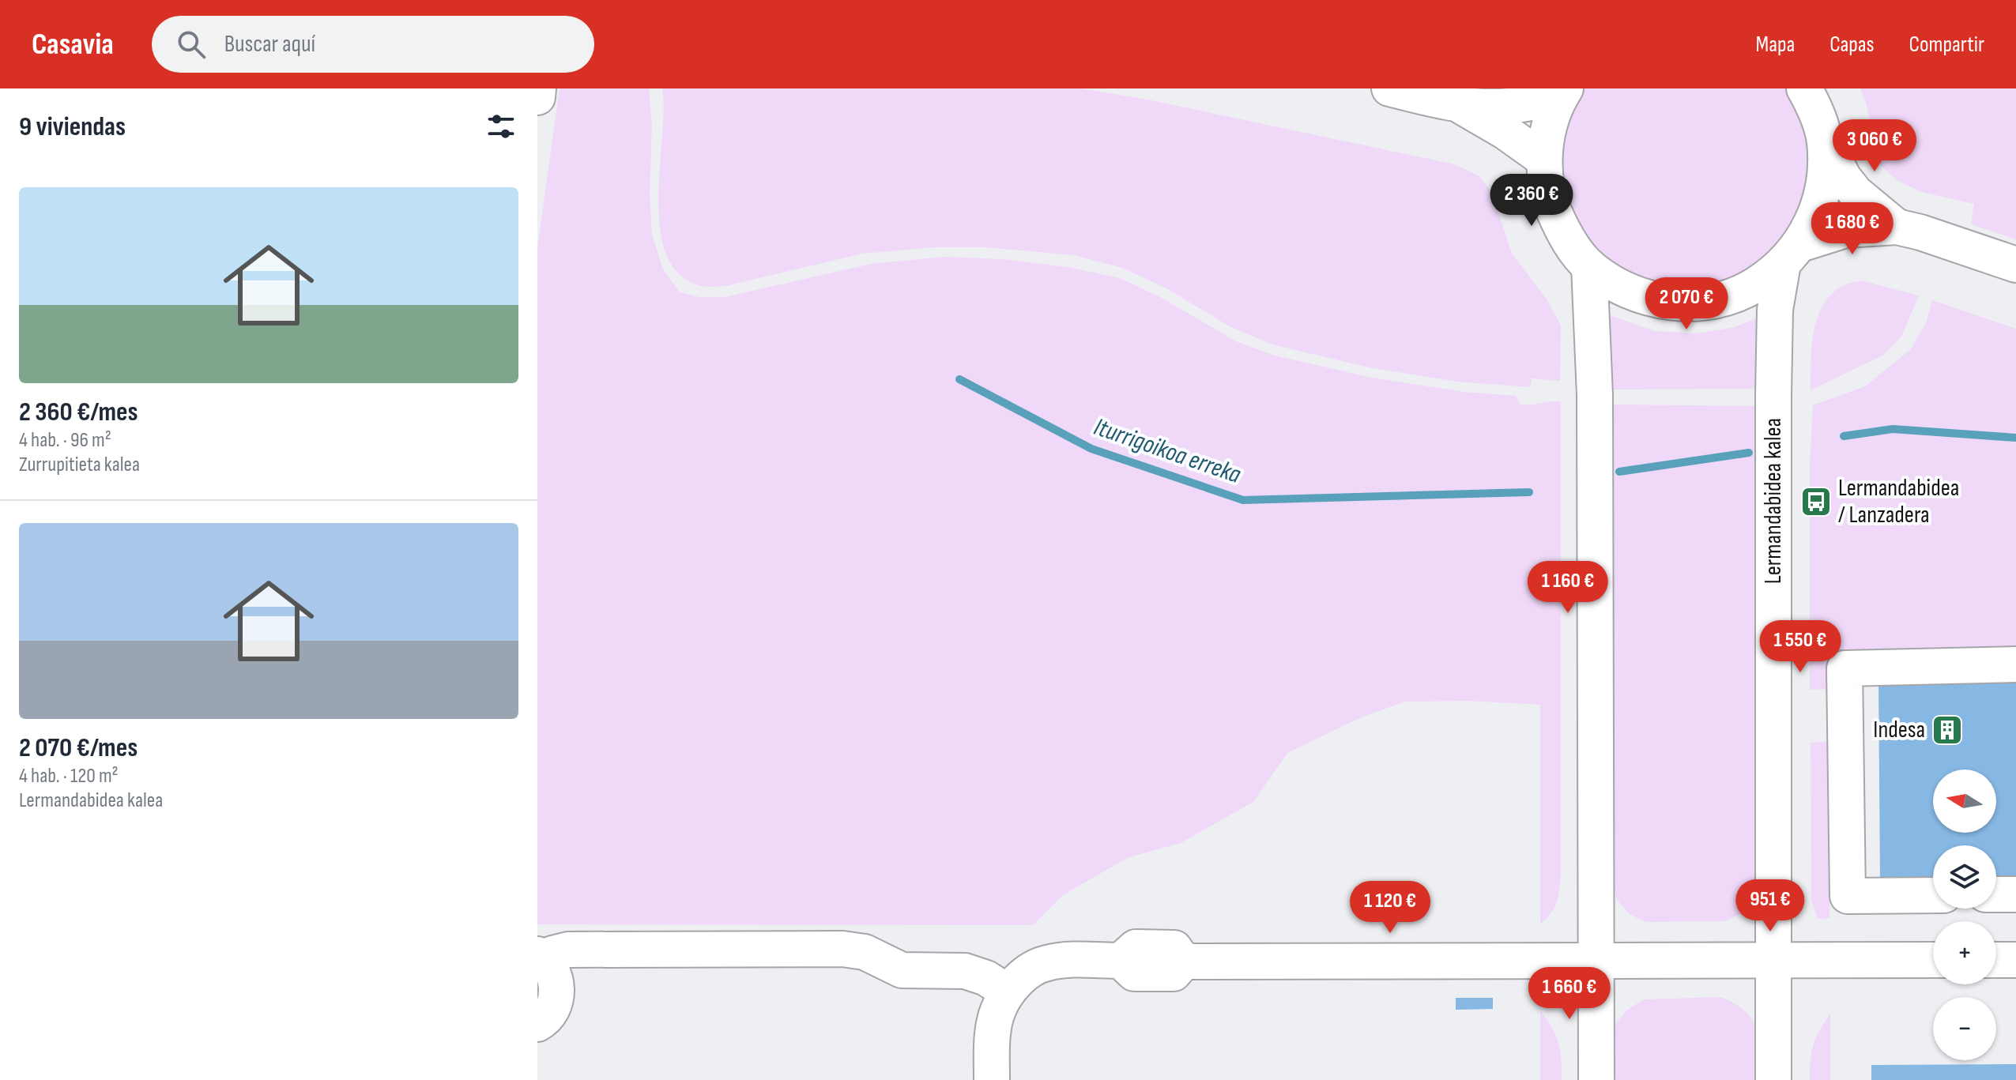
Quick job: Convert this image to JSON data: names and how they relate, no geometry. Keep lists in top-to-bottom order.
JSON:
{
  "streets": {
    "street": ["Lermandabidea kalea"]
  },
  "water": ["Iturrigoikoa erreka"],
  "places": {
    "bus stop": ["Lermandabidea / Lanzadera"],
    "building": ["Indesa"]
  },
  "north": "left",
  "page": {
    "header": "Casavia",
    "search": "Buscar aquí",
    "nav": ["Mapa", "Capas", "Compartir"],
    "heading": "9 viviendas",
    "price": [
      "3 060 €",
      "2 360 €",
      "1 680 €",
      "2 070 €",
      "1 160 €",
      "1 550 €",
      "951 €",
      "1 120 €",
      "1 660 €"
    ],
    "list": [
      {
        "name": "2 360 €/mes",
        "note": "4 hab. · 96 m² · Zurrupitieta kalea"
      },
      {
        "name": "2 070 €/mes",
        "note": "4 hab. · 120 m² · Lermandabidea kalea"
      }
    ],
    "map_buttons": ["+", "−"]
  }
}
